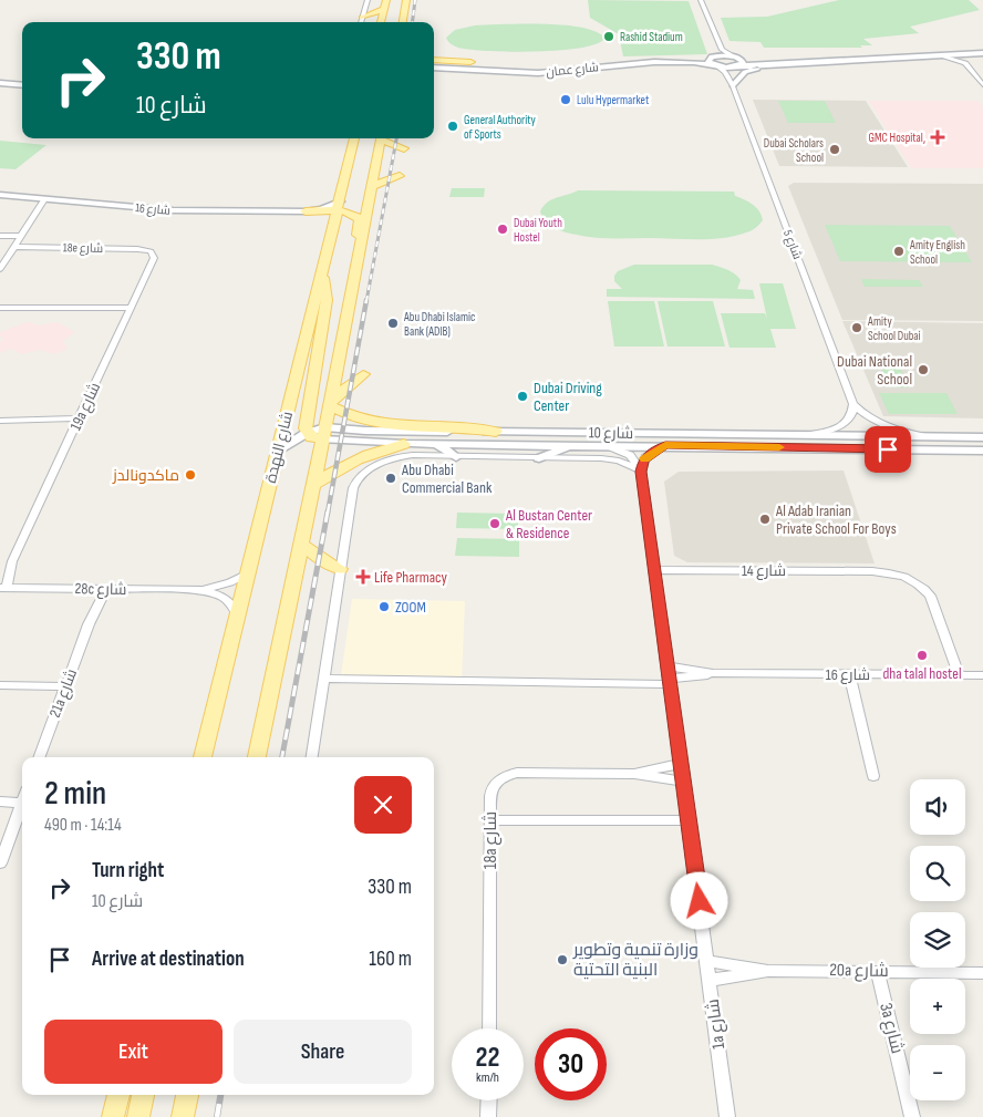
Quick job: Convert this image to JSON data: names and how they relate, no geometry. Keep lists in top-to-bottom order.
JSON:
{
  "streets": {
    "main road": ["شارع النهدة"],
    "street": [
      "شارع عمان",
      "شارع 16",
      "شارع 5",
      "18e شارع",
      "19a شارع",
      "شارع 10",
      "شارع 14",
      "28c شارع",
      "21a شارع",
      "18a شارع",
      "20a شارع",
      "1a شارع",
      "3a شارع"
    ]
  },
  "crossings": [
    ["شارع عمان", "شارع 5"],
    ["شارع 16", "شارع 14"],
    ["شارع 16", "1a شارع"],
    ["شارع 5", "شارع 10"],
    ["18e شارع", "19a شارع"],
    ["19a شارع", "28c شارع"],
    ["شارع النهدة", "28c شارع"],
    ["شارع 14", "1a شارع"],
    ["28c شارع", "21a شارع"],
    ["18a شارع", "1a شارع"],
    ["20a شارع", "1a شارع"],
    ["20a شارع", "3a شارع"]
  ],
  "places": {
    "other": [
      "Rashid Stadium",
      "Lulu Hypermarket",
      "General Authority of Sports",
      "Dubai Scholars School",
      "Dubai Youth Hostel",
      "Amity English School",
      "Abu Dhabi Islamic Bank (ADIB)",
      "Amity School Dubai",
      "Dubai National School",
      "Dubai Driving Center",
      "ماكدونالدز",
      "Abu Dhabi Commercial Bank",
      "Al Adab Iranian Private School For Boys",
      "Al Bustan Center & Residence",
      "ZOOM",
      "dha talal hostel",
      "وزارة تنمية وتطوير البنية التحتية"
    ],
    "health": ["GMC Hospital,", "Life Pharmacy"]
  },
  "page": {
    "turn": ["330 m", "شارع 10"],
    "heading": ["2 min", "490 m · 14:14"],
    "map_buttons": ["+", "−"],
    "list": [
      {
        "name": "Turn right",
        "note": "شارع 10",
        "value": "330 m"
      },
      {
        "name": "Arrive at destination",
        "value": "160 m"
      }
    ],
    "buttons": ["Exit", "Share"],
    "speed": "22 km/h",
    "limit": "30"
  }
}
